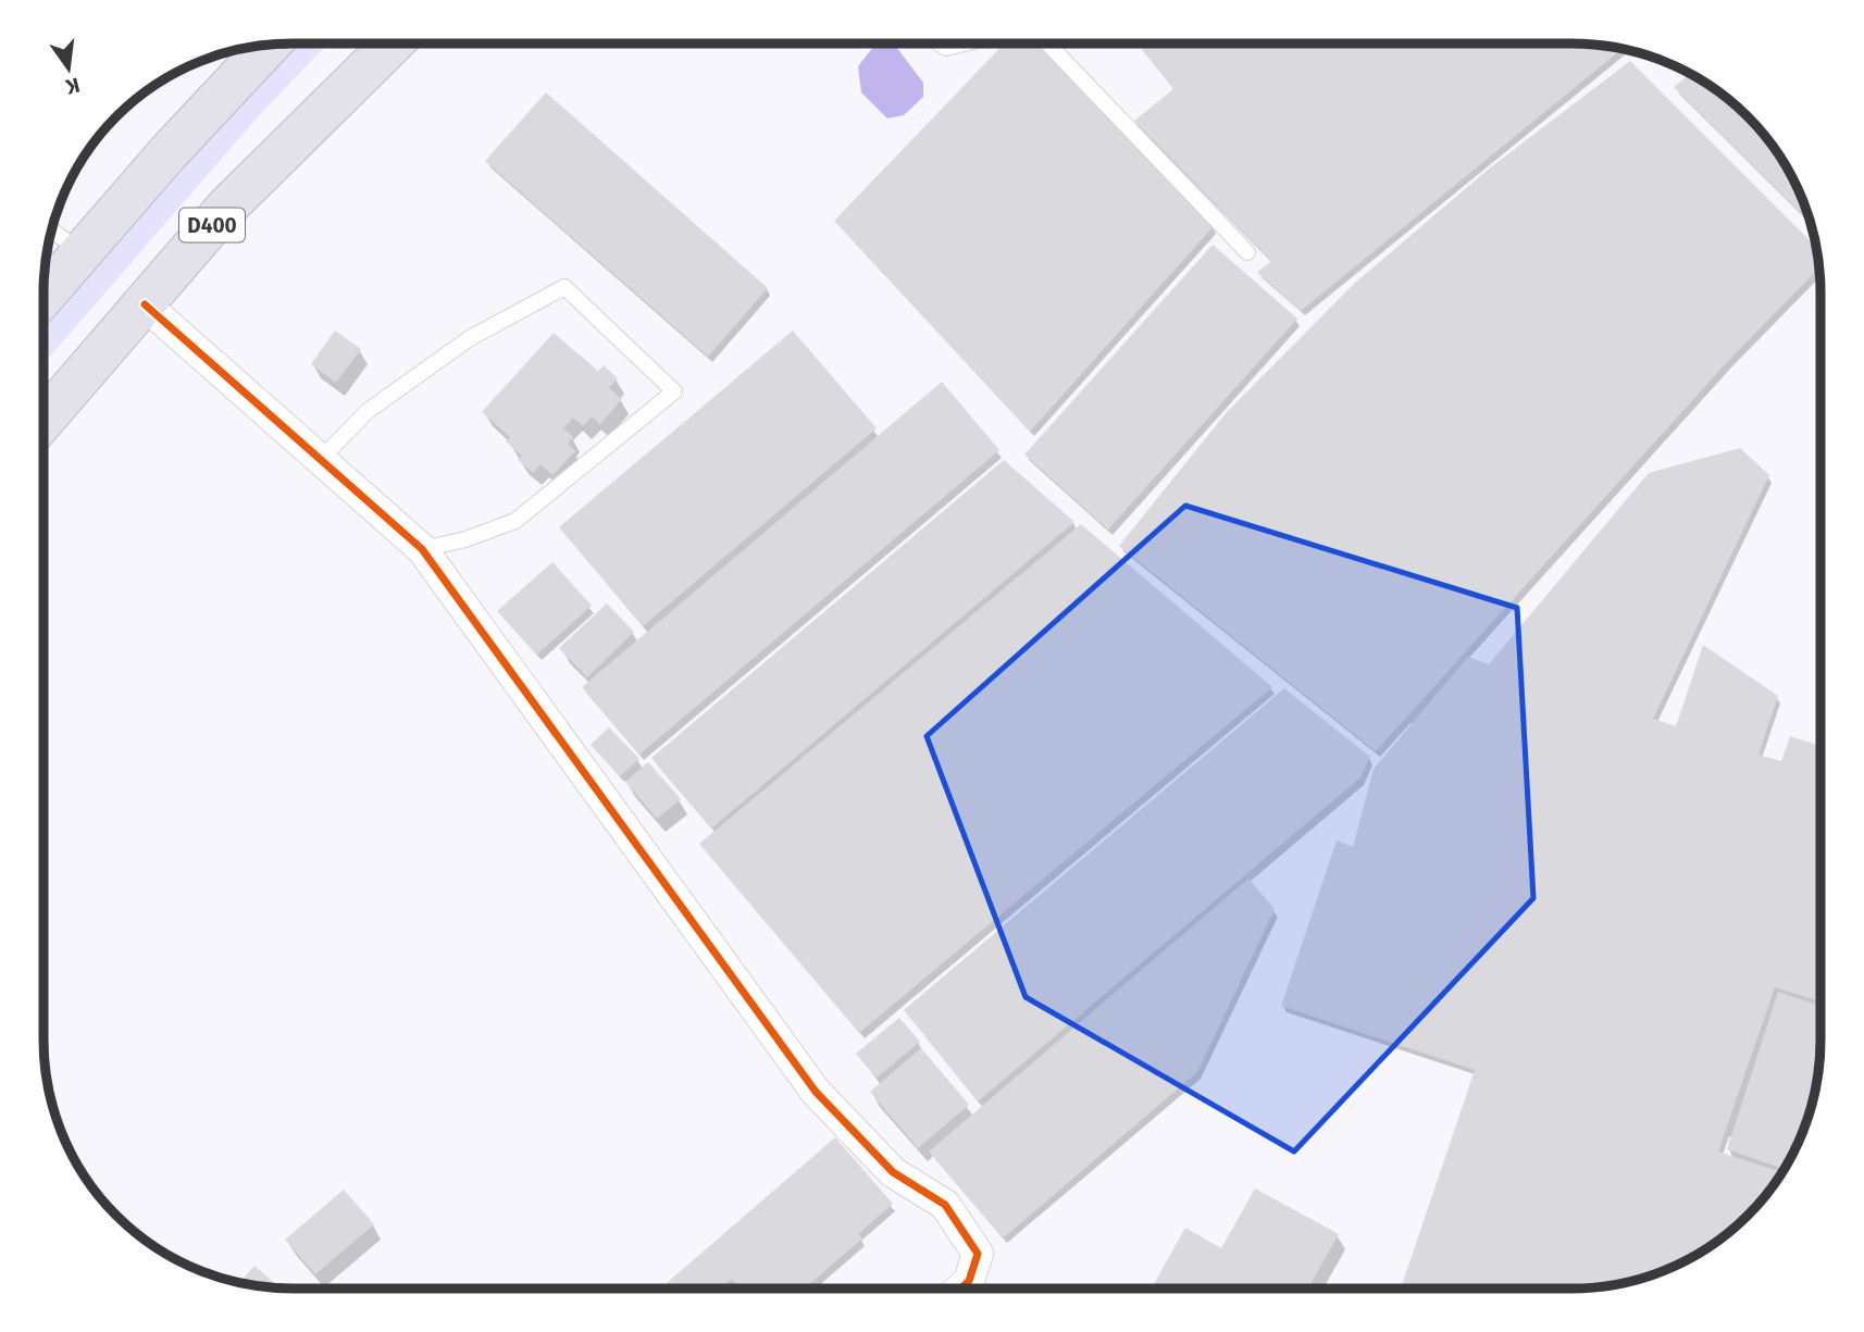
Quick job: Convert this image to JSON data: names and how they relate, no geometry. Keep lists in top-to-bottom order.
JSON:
{
  "streets": {
    "highway": ["D400"]
  },
  "north": "bottom"
}
